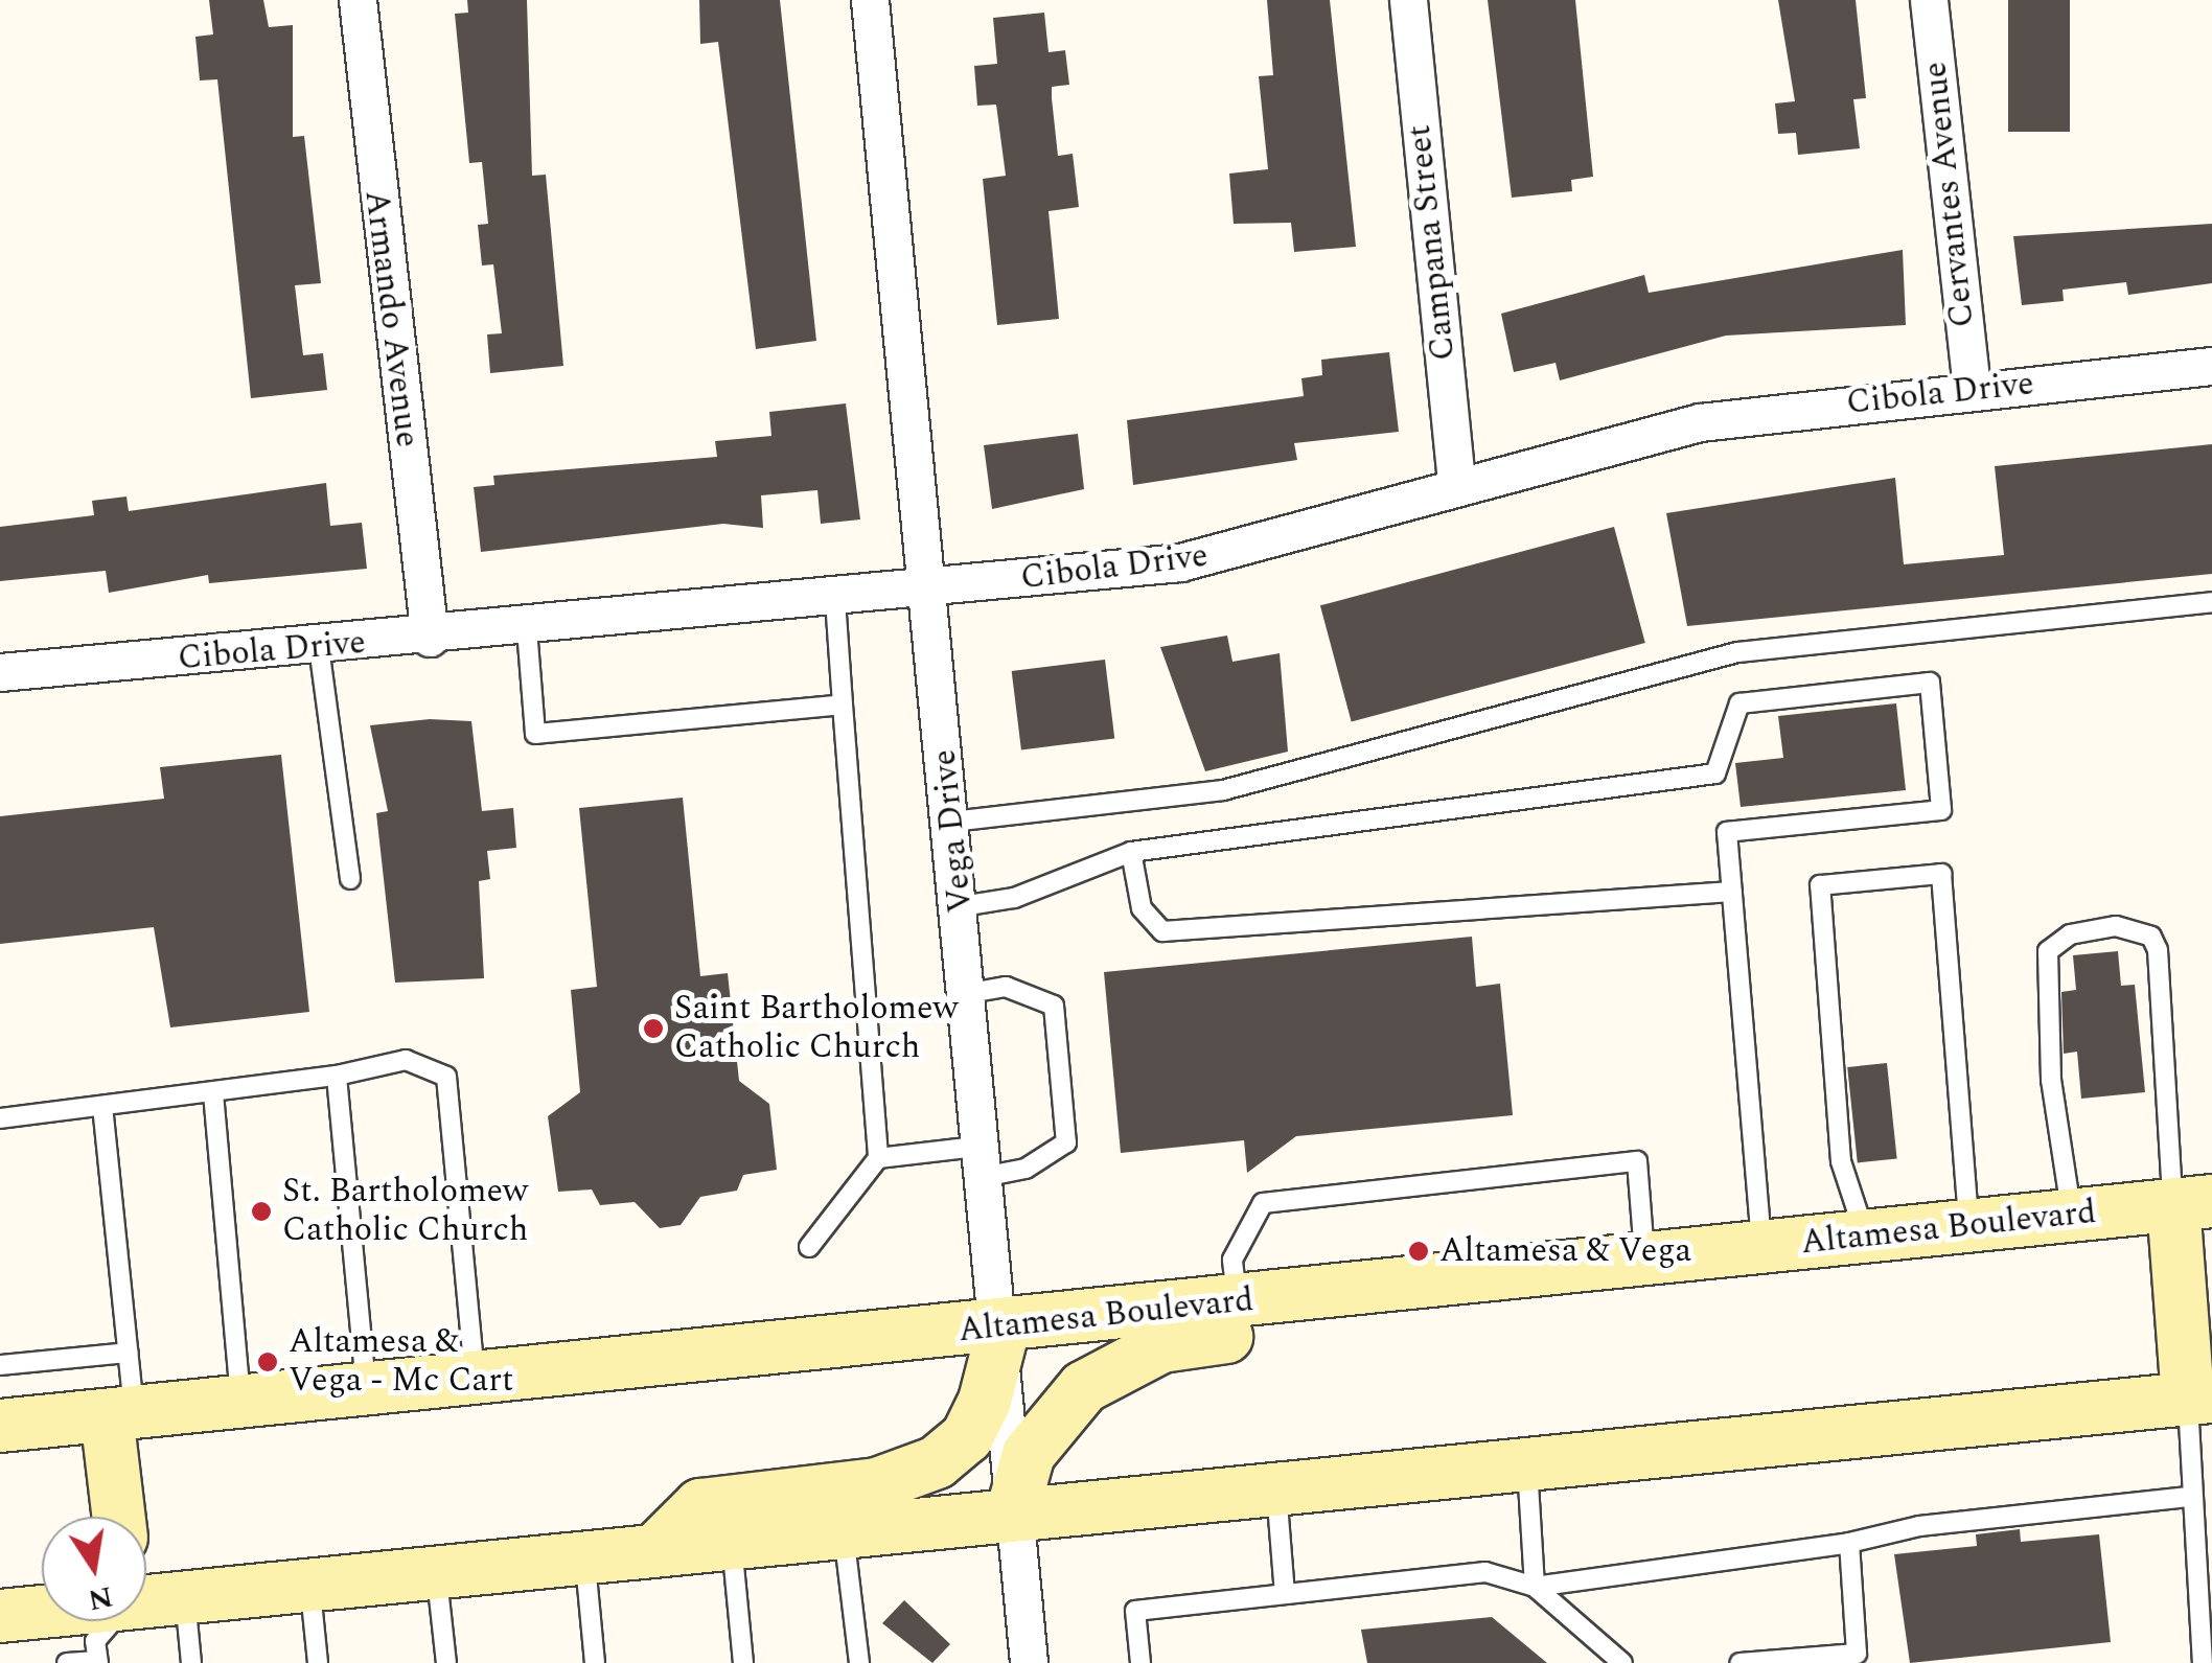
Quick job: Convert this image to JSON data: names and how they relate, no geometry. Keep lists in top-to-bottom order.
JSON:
{
  "streets": {
    "main road": ["Altamesa Boulevard"],
    "street": [
      "Cervantes Avenue",
      "Campana Street",
      "Armando Avenue",
      "Cibola Drive",
      "Vega Drive"
    ]
  },
  "crossings": [
    ["Cervantes Avenue", "Cibola Drive"],
    ["Campana Street", "Cibola Drive"],
    ["Armando Avenue", "Cibola Drive"],
    ["Cibola Drive", "Vega Drive"],
    ["Vega Drive", "Altamesa Boulevard"]
  ],
  "places": [
    "Saint Bartholomew Catholic Church",
    "St. Bartholomew Catholic Church",
    "Altamesa & Vega",
    "Altamesa & Vega - Mc Cart"
  ],
  "north": "bottom"
}
